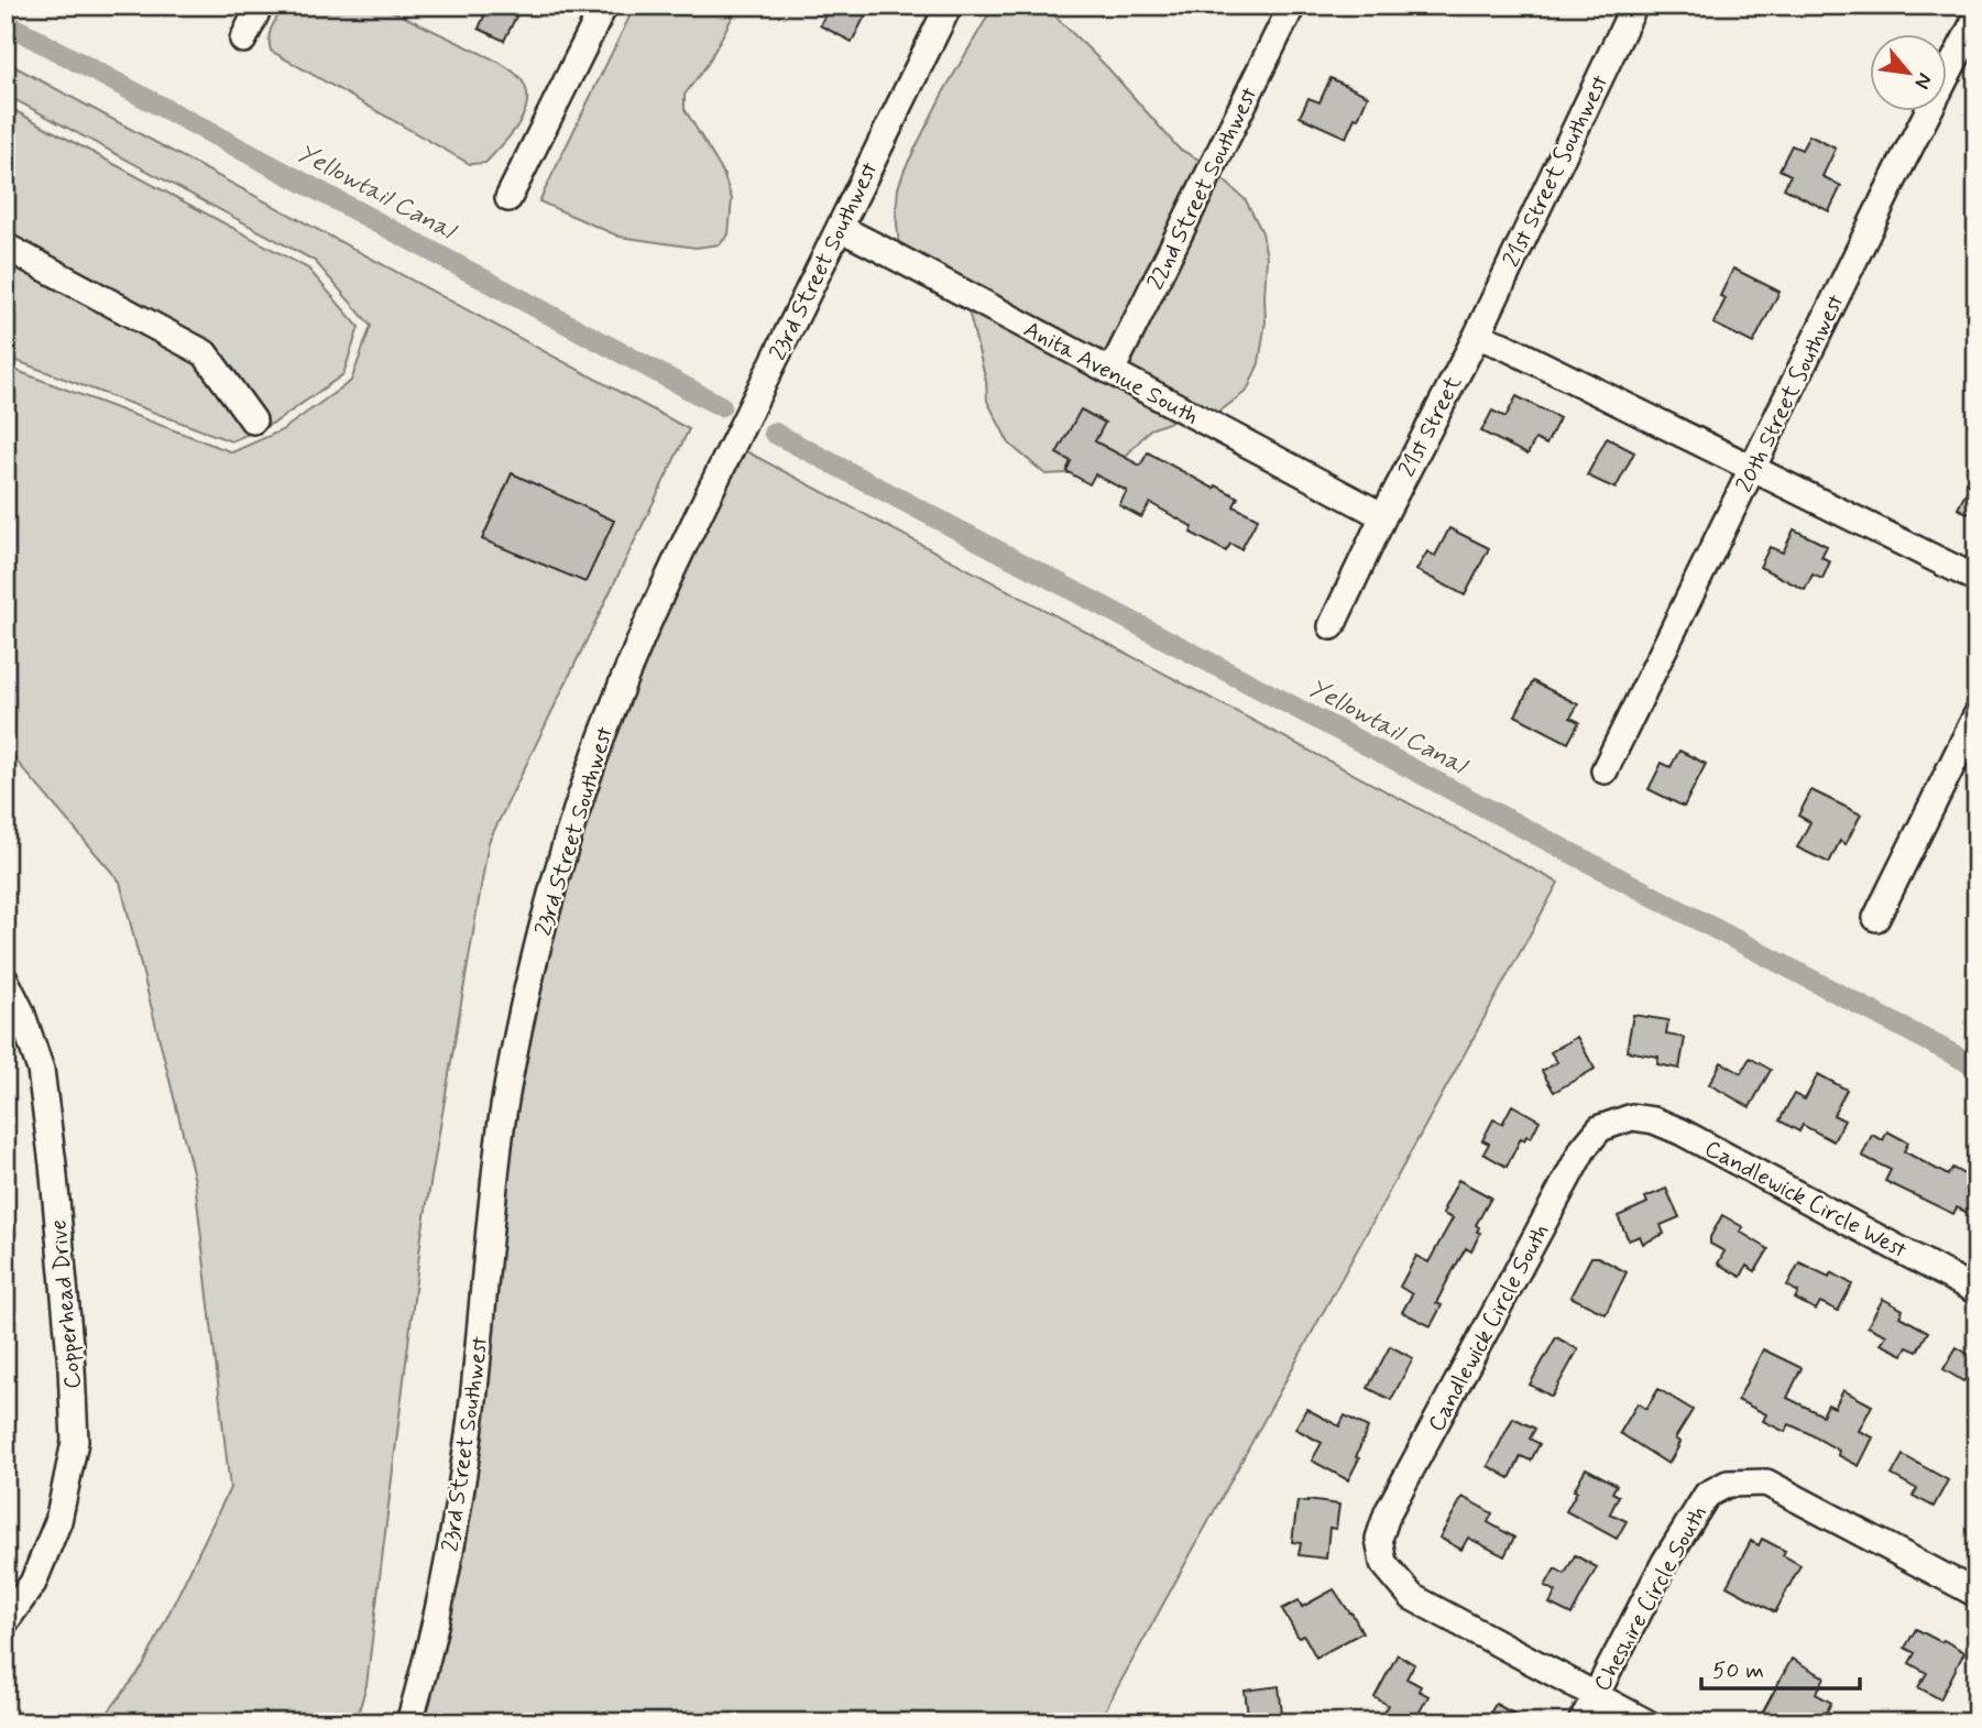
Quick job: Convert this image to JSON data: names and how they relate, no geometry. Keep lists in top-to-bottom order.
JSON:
{
  "streets": {
    "street": [
      "21st Street Southwest",
      "22nd Street Southwest",
      "23rd Street Southwest",
      "Anita Avenue South",
      "20th Street Southwest",
      "21st Street",
      "Candlewick Circle West",
      "Copperhead Drive",
      "Candlewick Circle South",
      "Cheshire Circle South"
    ]
  },
  "crossings": [
    ["21st Street Southwest", "21st Street"],
    ["22nd Street Southwest", "Anita Avenue South"],
    ["23rd Street Southwest", "Anita Avenue South"],
    ["Anita Avenue South", "21st Street"],
    ["Candlewick Circle West", "Candlewick Circle South"],
    ["Candlewick Circle South", "Cheshire Circle South"]
  ],
  "water": ["Yellowtail Canal"],
  "scale_bar": "50 m",
  "north": "bottom right"
}
